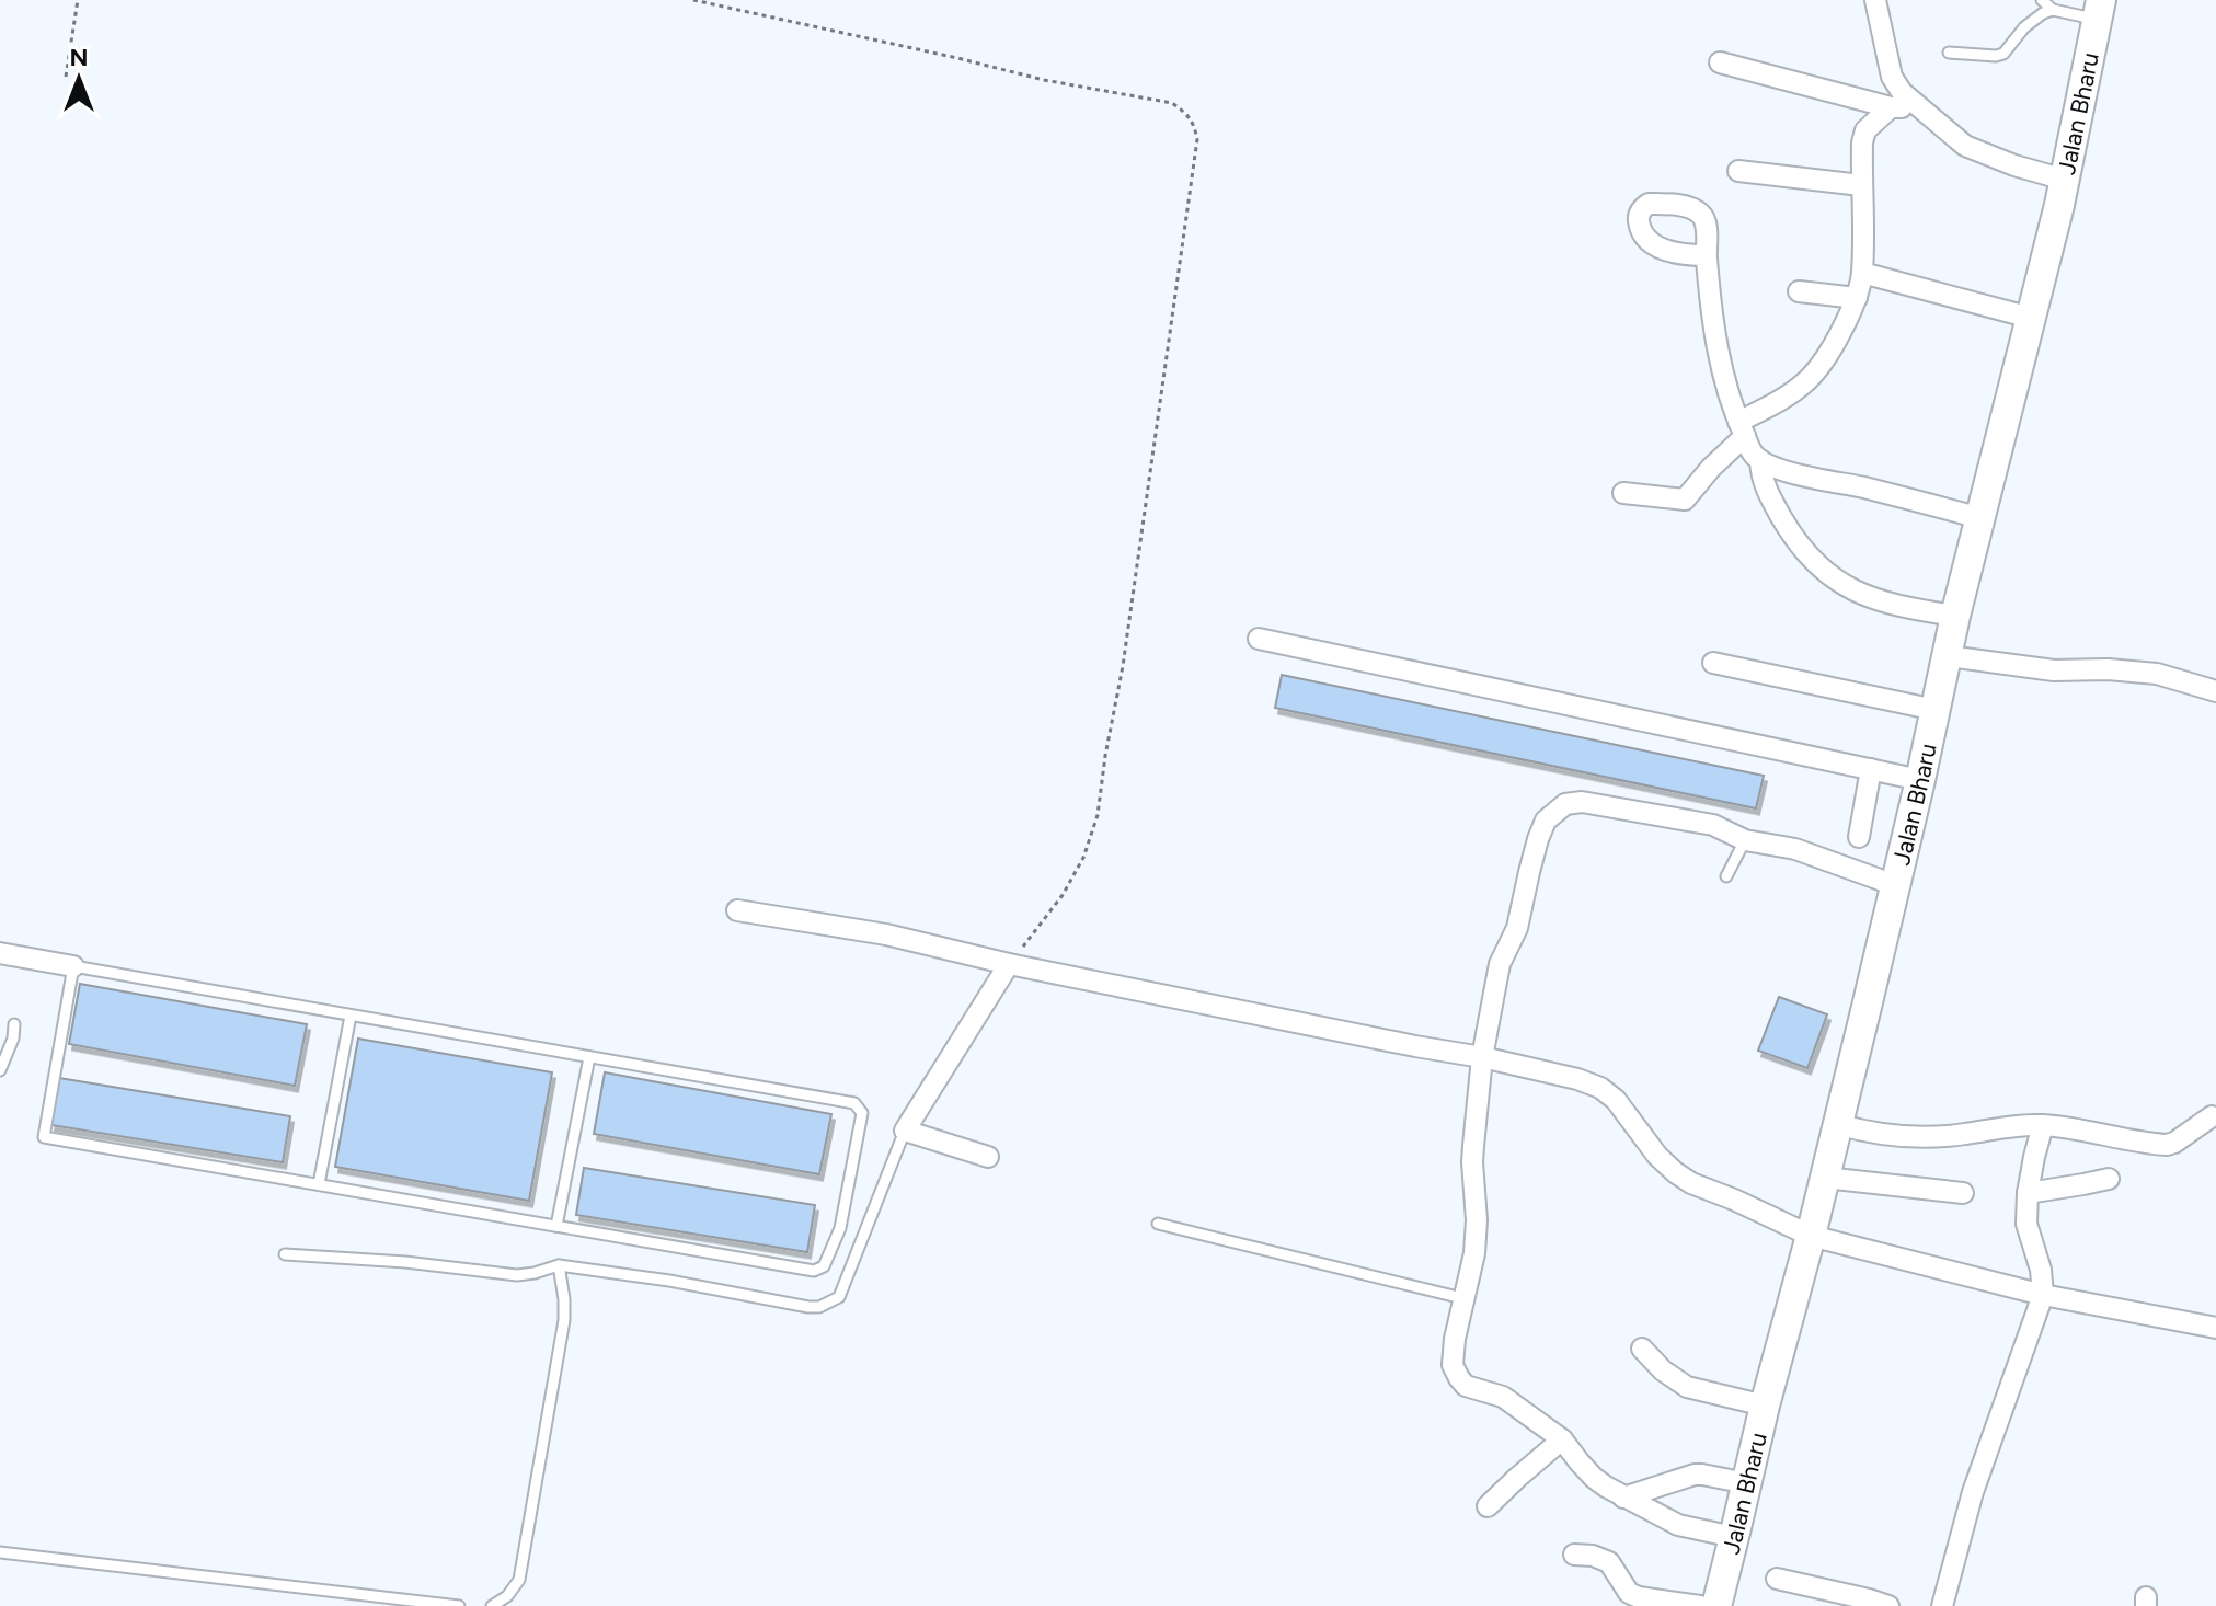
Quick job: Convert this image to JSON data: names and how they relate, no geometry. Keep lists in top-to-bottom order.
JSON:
{
  "streets": {
    "main road": ["Jalan Bharu"]
  },
  "north": "top"
}
